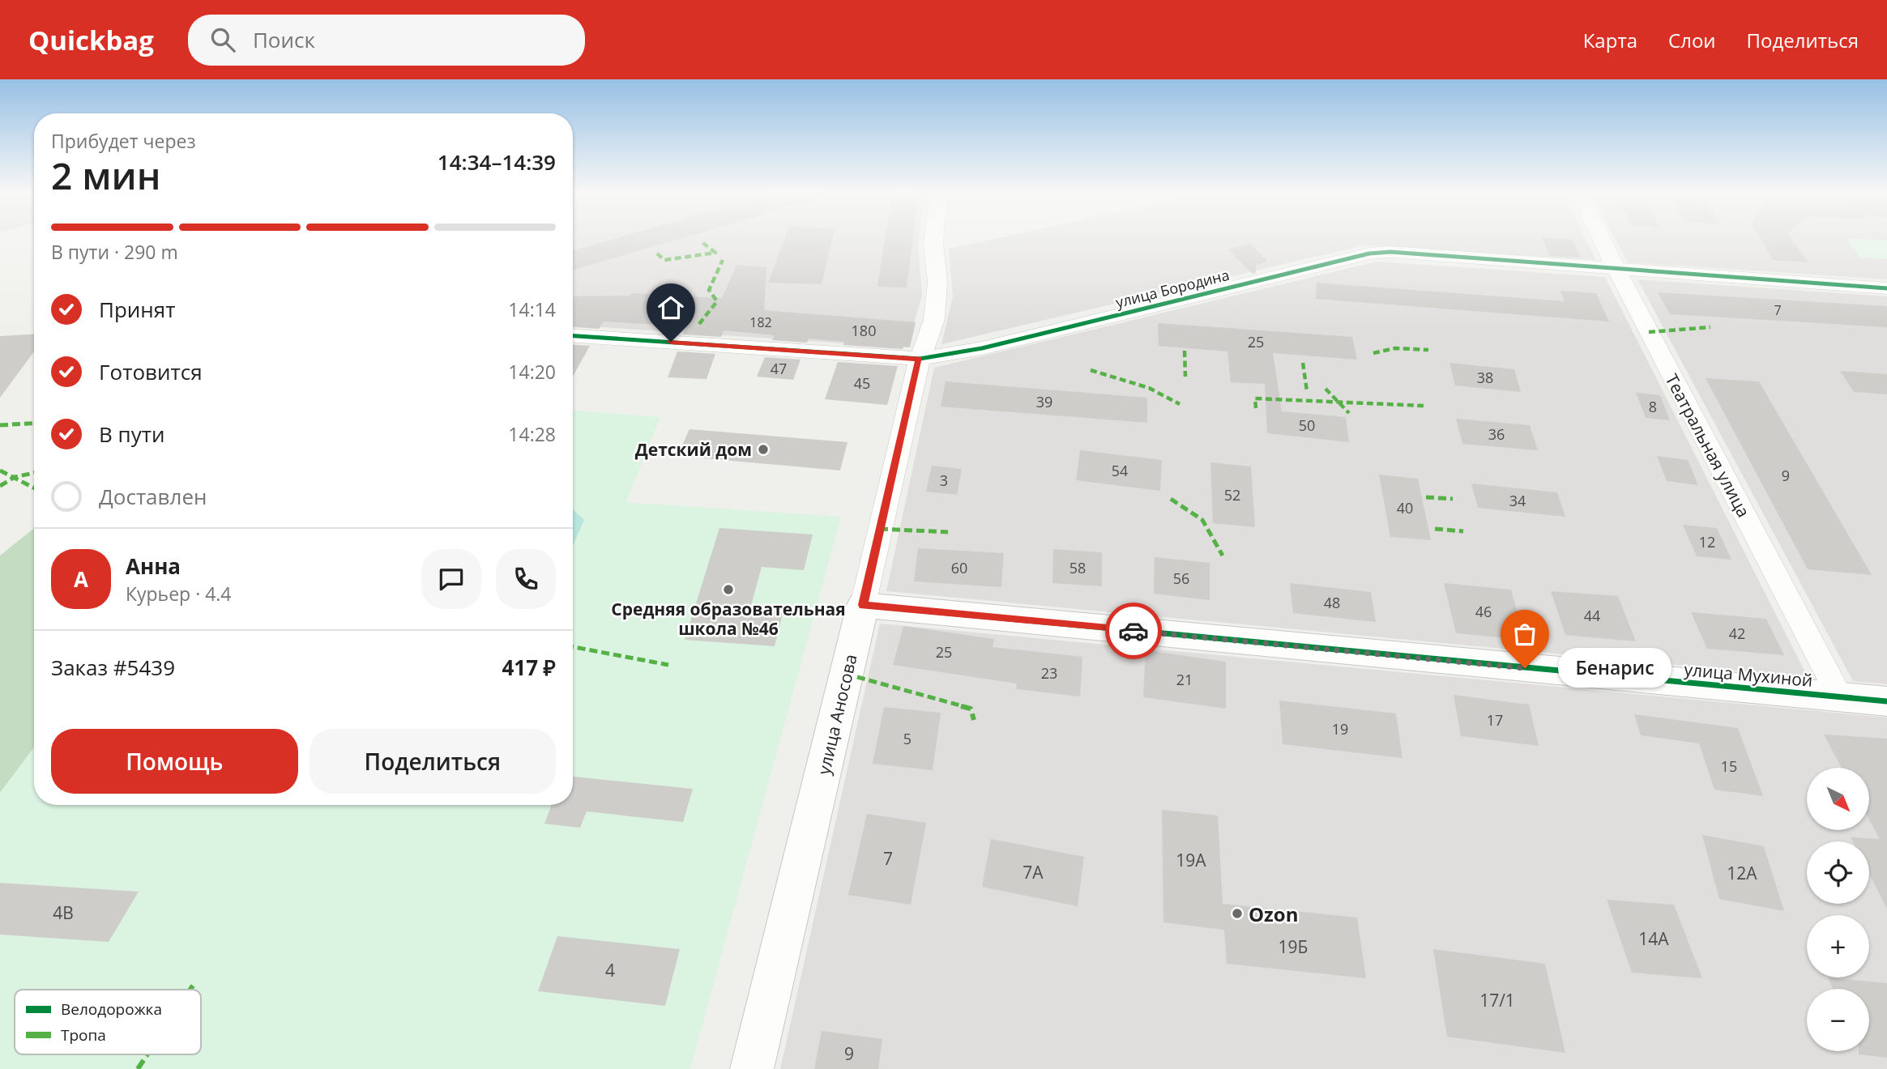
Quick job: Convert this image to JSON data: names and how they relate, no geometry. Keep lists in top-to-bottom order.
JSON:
{
  "streets": {
    "street": [
      "улица Бородина",
      "Театральная улица",
      "улица Мухиной",
      "улица Аносова"
    ]
  },
  "crossings": [
    ["улица Бородина", "Театральная улица"],
    ["улица Бородина", "улица Аносова"],
    ["Театральная улица", "улица Мухиной"],
    ["улица Мухиной", "улица Аносова"]
  ],
  "places": [
    "Детский дом",
    "Средняя образовательная школа №46",
    "Бенарис",
    "Ozon"
  ],
  "house_numbers": [
    "7",
    "182",
    "180",
    "25",
    "47",
    "38",
    "45",
    "39",
    "8",
    "50",
    "36",
    "54",
    "9",
    "3",
    "52",
    "34",
    "40",
    "12",
    "60",
    "58",
    "56",
    "48",
    "46",
    "44",
    "42",
    "25",
    "23",
    "21",
    "17",
    "19",
    "5",
    "15",
    "7",
    "19А",
    "7А",
    "12А",
    "4В",
    "14А",
    "19Б",
    "4",
    "17/1",
    "9"
  ],
  "legend": ["Велодорожка", "Тропа"],
  "north": "bottom right",
  "page": {
    "header": "Quickbag",
    "search": "Поиск",
    "nav": ["Карта", "Слои", "Поделиться"],
    "heading": ["2 мин", "Прибудет через", "14:34–14:39"],
    "panel": [
      "Анна",
      "Курьер · 4.4",
      "Заказ #5439",
      "417 ₽"
    ],
    "bar": "В пути · 290 m",
    "list": [
      ["Принят", "14:14"],
      ["Готовится", "14:20"],
      ["В пути", "14:28"],
      "Доставлен"
    ],
    "round": "А",
    "bubble": "Бенарис",
    "buttons": ["Помощь", "Поделиться"],
    "map_buttons": ["+", "−"]
  }
}
